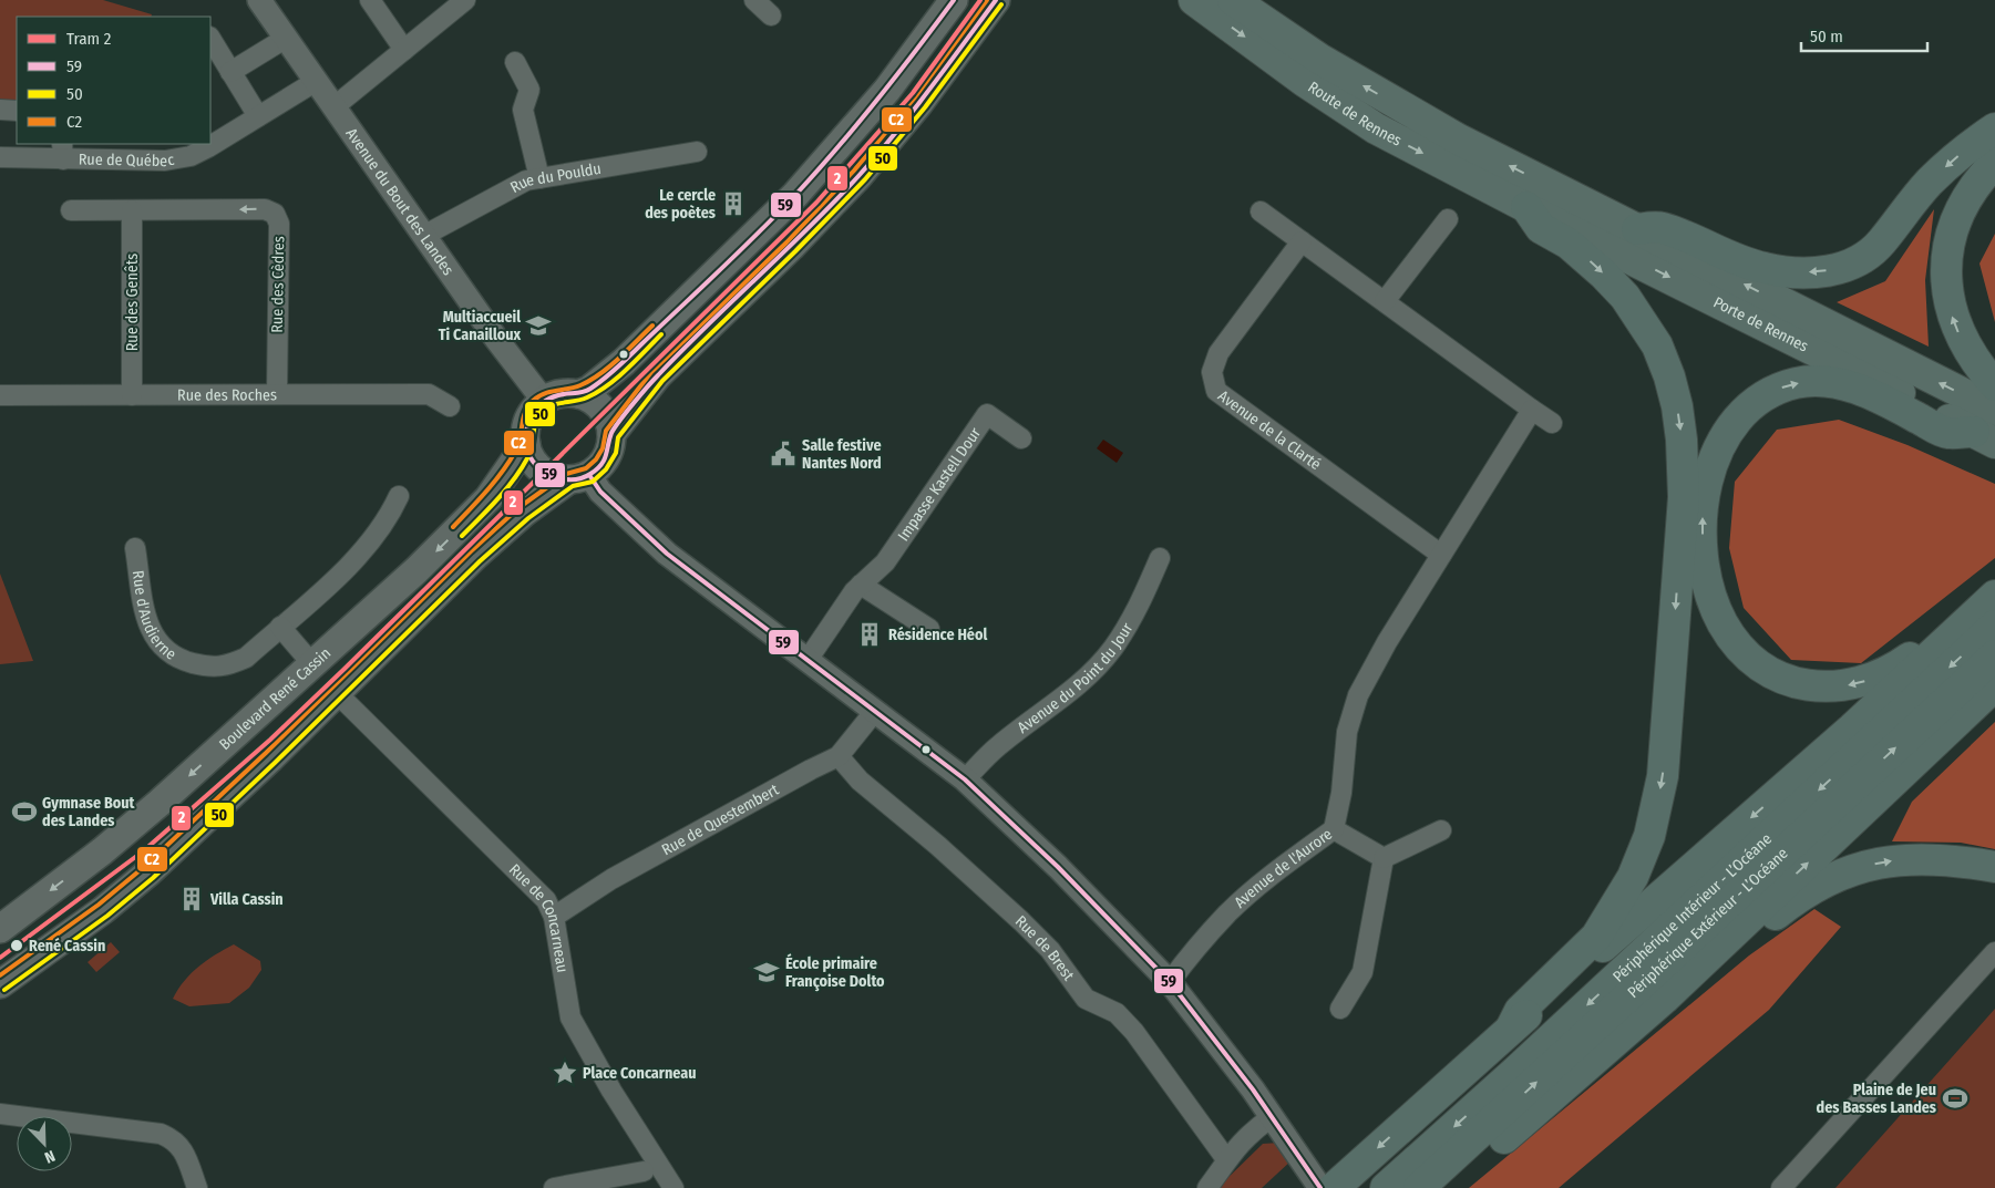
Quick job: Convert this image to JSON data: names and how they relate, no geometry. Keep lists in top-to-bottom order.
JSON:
{
  "streets": {
    "highway": [
      "Route de Rennes",
      "Porte de Rennes",
      "Périphérique Intérieur - L’Océane",
      "Périphérique Extérieur - L’Océane"
    ],
    "main road": ["Boulevard René Cassin"],
    "street": [
      "Rue de Québec",
      "Rue du Pouldu",
      "Avenue du Bout des Landes",
      "Rue des Cèdres",
      "Rue des Genêts",
      "Rue des Roches",
      "Avenue de la Clarté",
      "Impasse Kastell Dour",
      "Rue d'Audierne",
      "Avenue du Point du Jour",
      "Rue de Questembert",
      "Avenue de l'Aurore",
      "Rue de Concarneau",
      "Rue de Brest"
    ]
  },
  "crossings": [
    ["Route de Rennes", "Porte de Rennes"],
    ["Rue de Québec", "Avenue du Bout des Landes"],
    ["Rue du Pouldu", "Avenue du Bout des Landes"],
    ["Avenue du Bout des Landes", "Boulevard René Cassin"],
    ["Rue des Cèdres", "Rue des Genêts"],
    ["Rue des Cèdres", "Rue des Roches"],
    ["Rue des Genêts", "Rue des Roches"],
    ["Avenue de la Clarté", "Avenue de l'Aurore"],
    ["Rue de Questembert", "Rue de Concarneau"],
    ["Rue de Questembert", "Rue de Brest"]
  ],
  "places": {
    "building": ["Le cercle des poètes", "Résidence Héol", "Villa Cassin"],
    "school or university": ["Multiaccueil Ti Canailloux", "École primaire Françoise Dolto"],
    "public building": ["Salle festive Nantes Nord"],
    "sports": ["Gymnase Bout des Landes", "Plaine de Jeu des Basses Landes"],
    "other": ["René Cassin"],
    "place": ["Place Concarneau"]
  },
  "lines": [
    "tram line 2",
    "transit line 59",
    "transit line C2",
    "transit line 50"
  ],
  "legend": [
    "Tram 2",
    "59",
    "50",
    "C2"
  ],
  "scale_bar": "50 m",
  "north": "bottom right"
}
